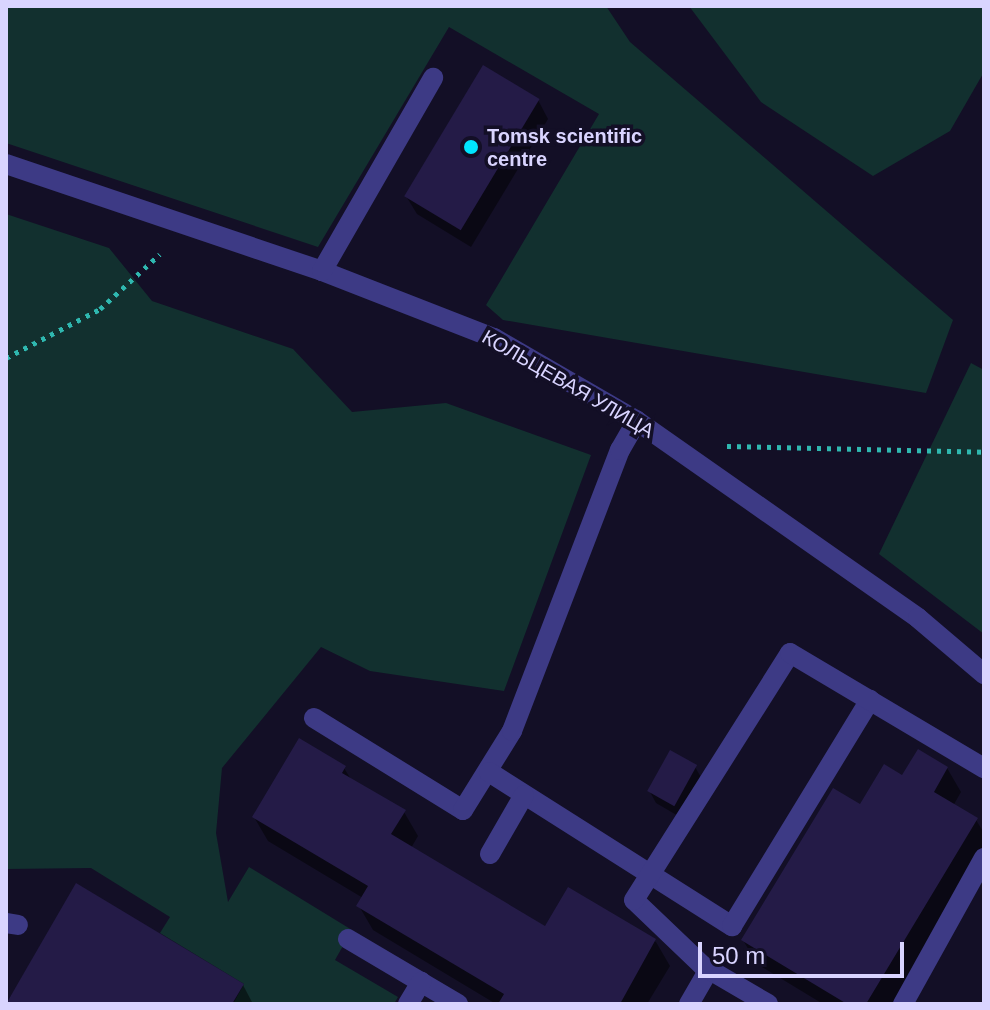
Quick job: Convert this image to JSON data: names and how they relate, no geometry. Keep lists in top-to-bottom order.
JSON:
{
  "streets": {
    "street": ["КОЛЬЦЕВАЯ УЛИЦА"]
  },
  "places": ["Tomsk scientific centre"],
  "scale_bar": "50 m"
}
